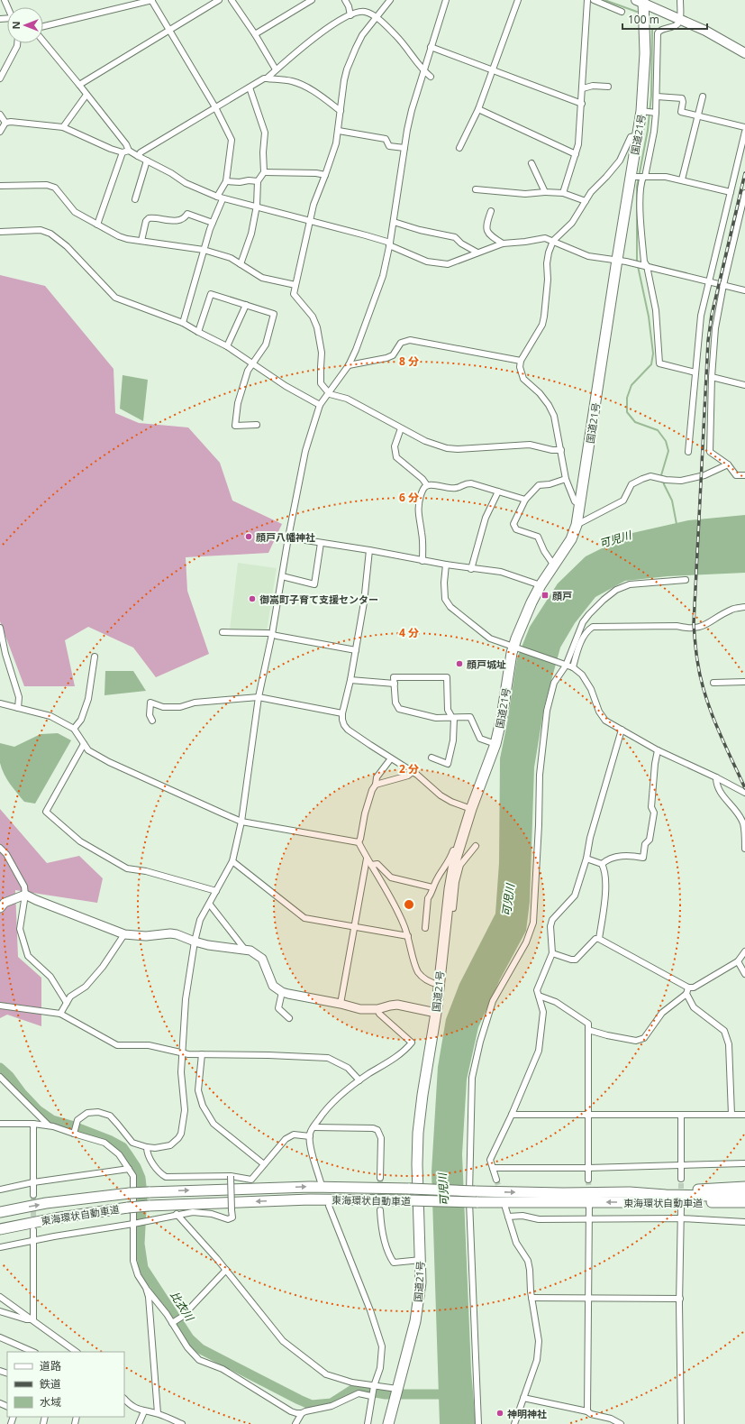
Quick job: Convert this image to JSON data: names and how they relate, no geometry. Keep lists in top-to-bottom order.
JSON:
{
  "streets": {
    "highway": ["国道21号", "東海環状自動車道"]
  },
  "water": ["可児川", "比衣川"],
  "places": {
    "other": [
      "顔戸八幡神社",
      "御嵩町子育て支援センター",
      "顔戸城址",
      "神明神社"
    ],
    "transit": ["顔戸"]
  },
  "legend": ["道路", "鉄道", "水域"],
  "scale_bar": "100 m",
  "north": "left",
  "rings": [
    "8 分",
    "6 分",
    "4 分",
    "2 分"
  ]
}
